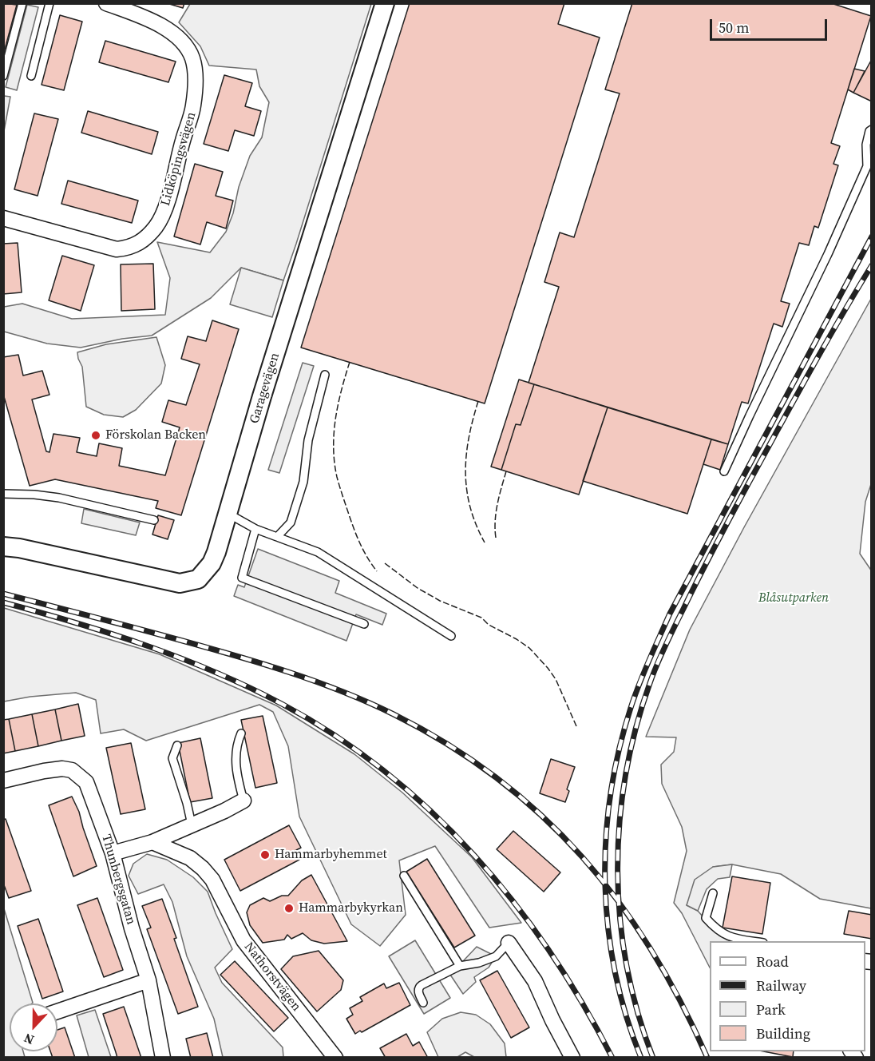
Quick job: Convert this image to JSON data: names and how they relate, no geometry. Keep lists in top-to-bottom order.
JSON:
{
  "streets": {
    "street": [
      "Lidköpingsvägen",
      "Garagevägen",
      "Thunbergsgatan",
      "Nathorstvägen"
    ]
  },
  "parks": ["Blåsutparken"],
  "places": ["Förskolan Backen", "Hammarbyhemmet", "Hammarbykyrkan"],
  "legend": [
    "Road",
    "Railway",
    "Park",
    "Building"
  ],
  "scale_bar": "50 m",
  "north": "bottom"
}
